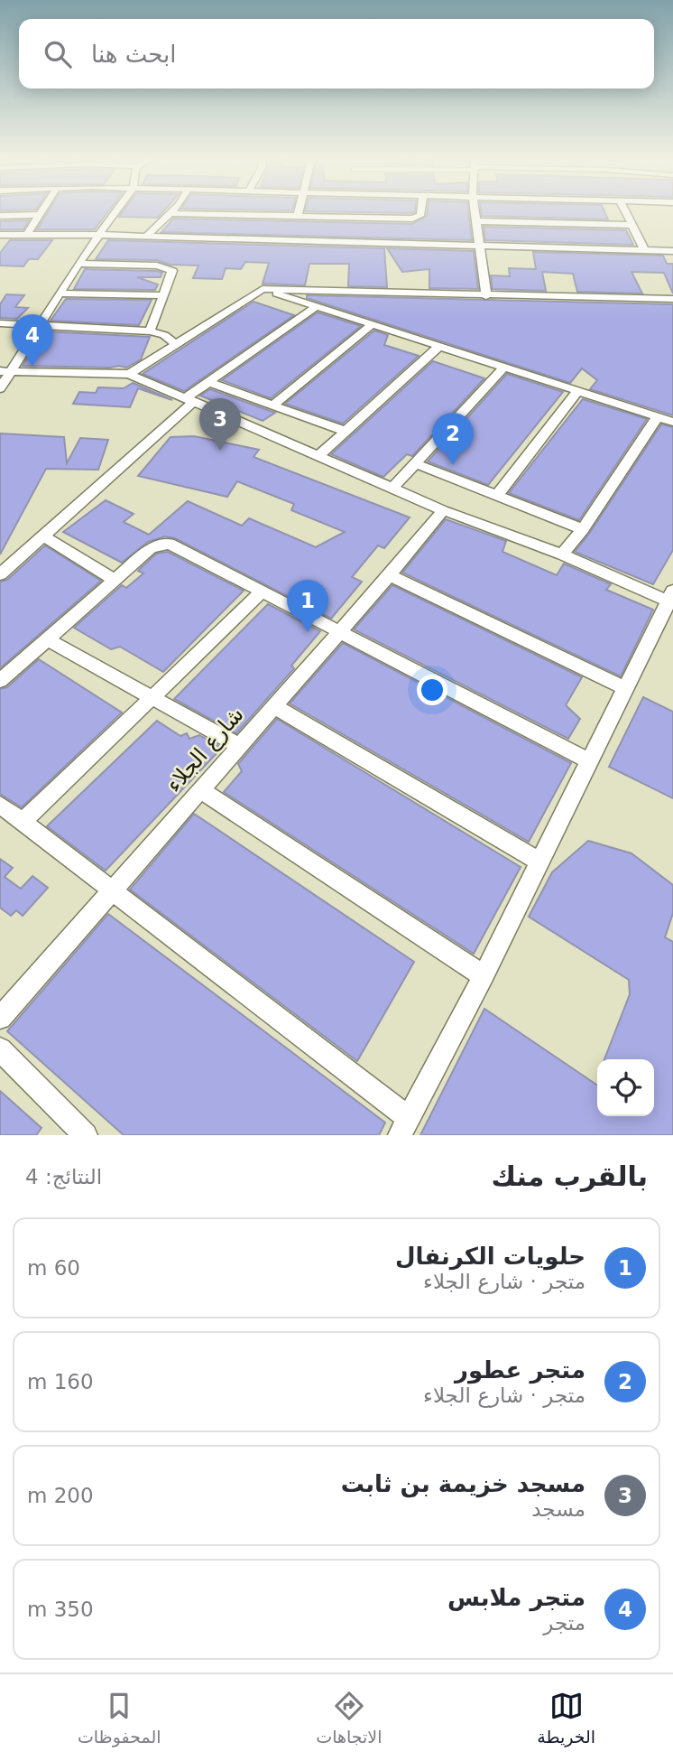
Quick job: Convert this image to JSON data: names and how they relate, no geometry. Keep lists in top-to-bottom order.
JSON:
{
  "streets": {
    "street": ["شارع الجلاء"]
  },
  "page": {
    "search": "ابحث هنا",
    "pins": [
      "4",
      "3",
      "2",
      "1"
    ],
    "heading": ["بالقرب منك", "النتائج: 4"],
    "list": [
      {
        "mark": "1",
        "name": "حلويات الكرنفال",
        "note": "متجر · شارع الجلاء",
        "value": "60 m"
      },
      {
        "mark": "2",
        "name": "متجر عطور",
        "note": "متجر · شارع الجلاء",
        "value": "160 m"
      },
      {
        "mark": "3",
        "name": "مسجد خزيمة بن ثابت",
        "note": "مسجد",
        "value": "200 m"
      },
      {
        "mark": "4",
        "name": "متجر ملابس",
        "note": "متجر",
        "value": "350 m"
      }
    ],
    "nav": ["الخريطة", "الاتجاهات", "المحفوظات"]
  }
}
